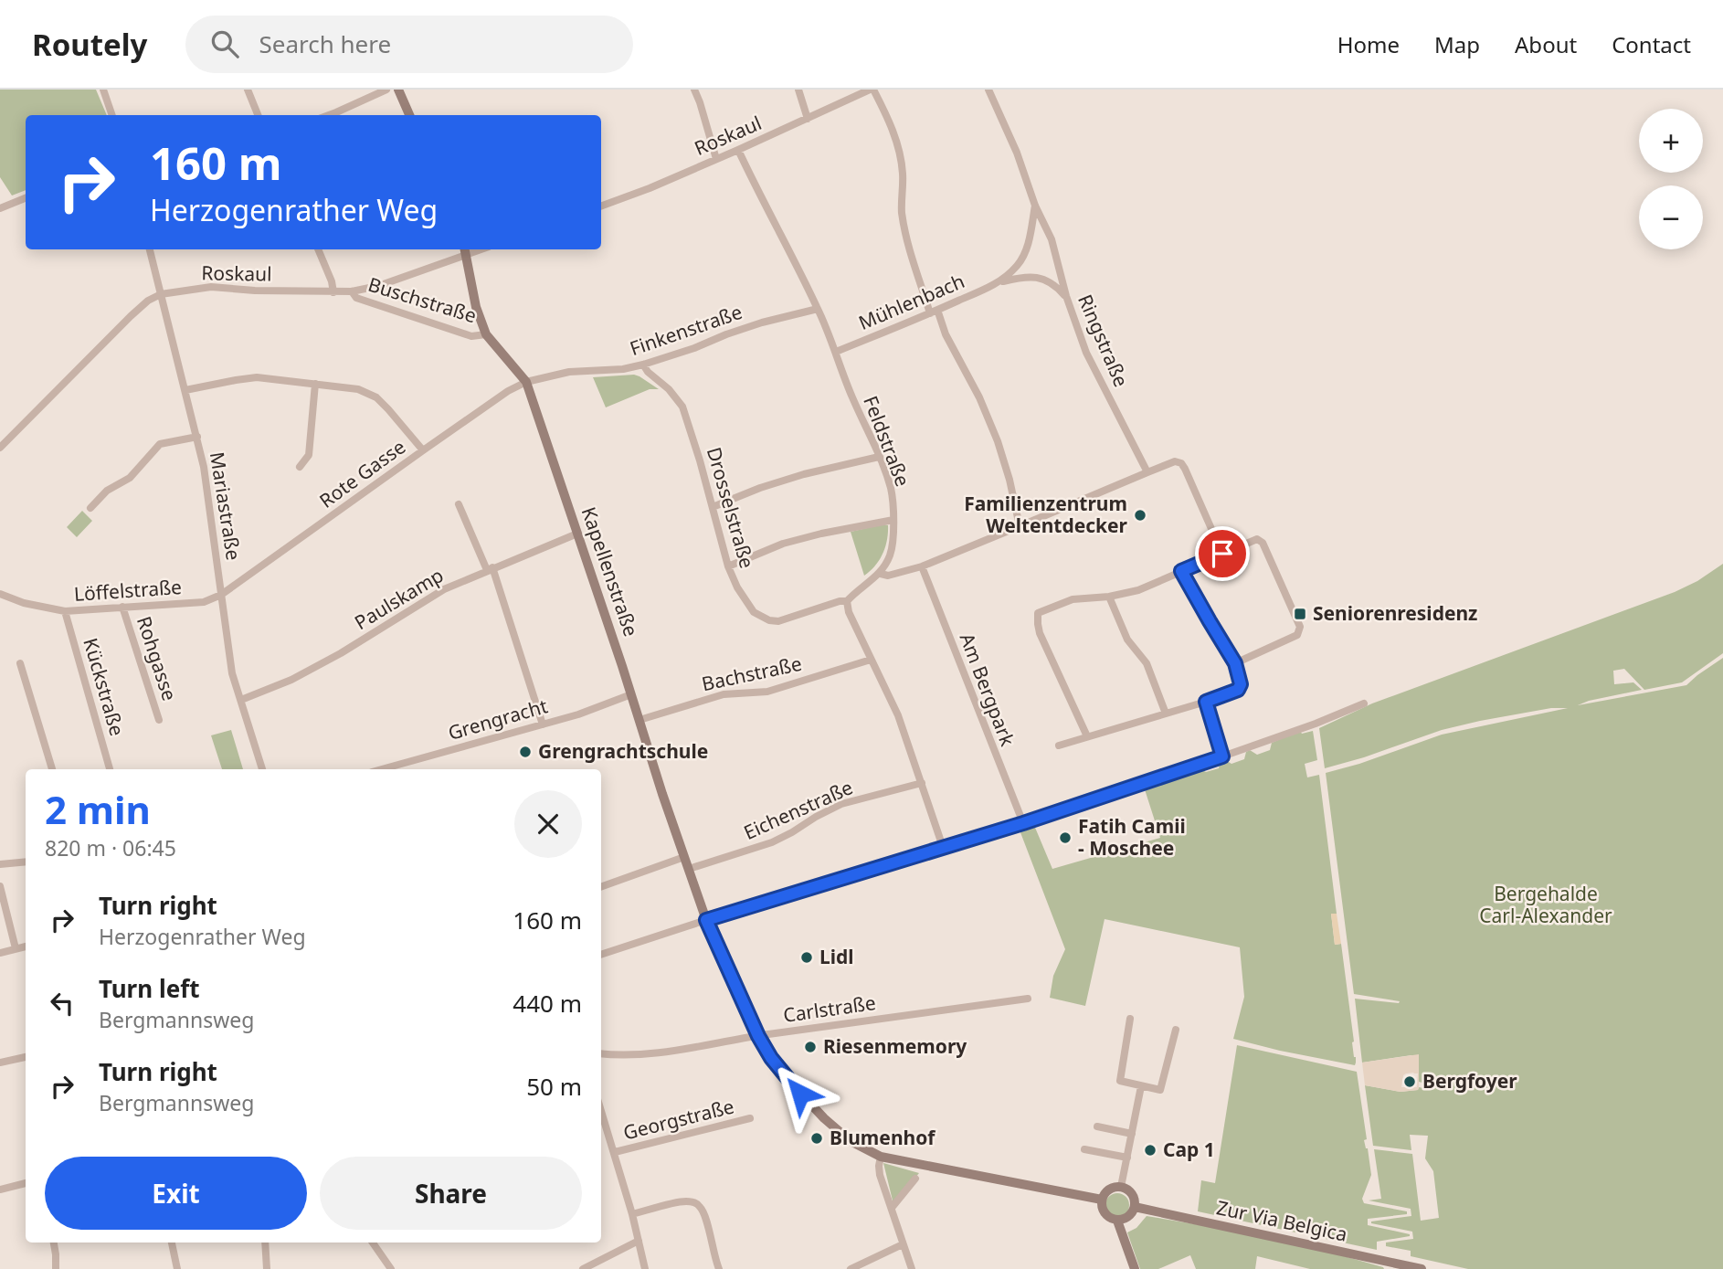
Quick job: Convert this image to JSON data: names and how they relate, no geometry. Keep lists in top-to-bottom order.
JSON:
{
  "streets": {
    "street": [
      "Roskaul",
      "Buschstraße",
      "Mühlenbach",
      "Finkenstraße",
      "Ringstraße",
      "Feldstraße",
      "Rote Gasse",
      "Mariastraße",
      "Drosselstraße",
      "Kapellenstraße",
      "Löffelstraße",
      "Paulskamp",
      "Rohgasse",
      "Bachstraße",
      "Kückstraße",
      "Am Bergpark",
      "Grengracht",
      "Eichenstraße",
      "Carlstraße",
      "Georgstraße",
      "Zur Via Belgica"
    ]
  },
  "crossings": [
    ["Roskaul", "Buschstraße"],
    ["Roskaul", "Feldstraße"],
    ["Roskaul", "Mariastraße"],
    ["Roskaul", "Kapellenstraße"],
    ["Buschstraße", "Kapellenstraße"],
    ["Mühlenbach", "Ringstraße"],
    ["Mühlenbach", "Feldstraße"],
    ["Finkenstraße", "Feldstraße"],
    ["Finkenstraße", "Rote Gasse"],
    ["Finkenstraße", "Drosselstraße"],
    ["Finkenstraße", "Kapellenstraße"],
    ["Rote Gasse", "Mariastraße"],
    ["Rote Gasse", "Kapellenstraße"],
    ["Rote Gasse", "Löffelstraße"],
    ["Mariastraße", "Löffelstraße"],
    ["Mariastraße", "Paulskamp"],
    ["Kapellenstraße", "Paulskamp"],
    ["Kapellenstraße", "Bachstraße"],
    ["Kapellenstraße", "Grengracht"],
    ["Kapellenstraße", "Eichenstraße"],
    ["Kapellenstraße", "Carlstraße"],
    ["Kapellenstraße", "Zur Via Belgica"],
    ["Löffelstraße", "Rohgasse"],
    ["Löffelstraße", "Kückstraße"]
  ],
  "parks": ["Bergehalde Carl-Alexander"],
  "places": {
    "other": [
      "Familienzentrum Weltentdecker",
      "Grengrachtschule",
      "Fatih Camii - Moschee",
      "Lidl",
      "Riesenmemory",
      "Bergfoyer",
      "Blumenhof",
      "Cap 1"
    ],
    "transit": ["Seniorenresidenz"]
  },
  "page": {
    "header": "Routely",
    "search": "Search here",
    "nav": [
      "Home",
      "Map",
      "About",
      "Contact"
    ],
    "map_buttons": ["+", "−"],
    "turn": ["160 m", "Herzogenrather Weg"],
    "heading": ["2 min", "820 m · 06:45"],
    "list": [
      {
        "name": "Turn right",
        "note": "Herzogenrather Weg",
        "value": "160 m"
      },
      {
        "name": "Turn left",
        "note": "Bergmannsweg",
        "value": "440 m"
      },
      {
        "name": "Turn right",
        "note": "Bergmannsweg",
        "value": "50 m"
      }
    ],
    "buttons": ["Exit", "Share"]
  }
}
